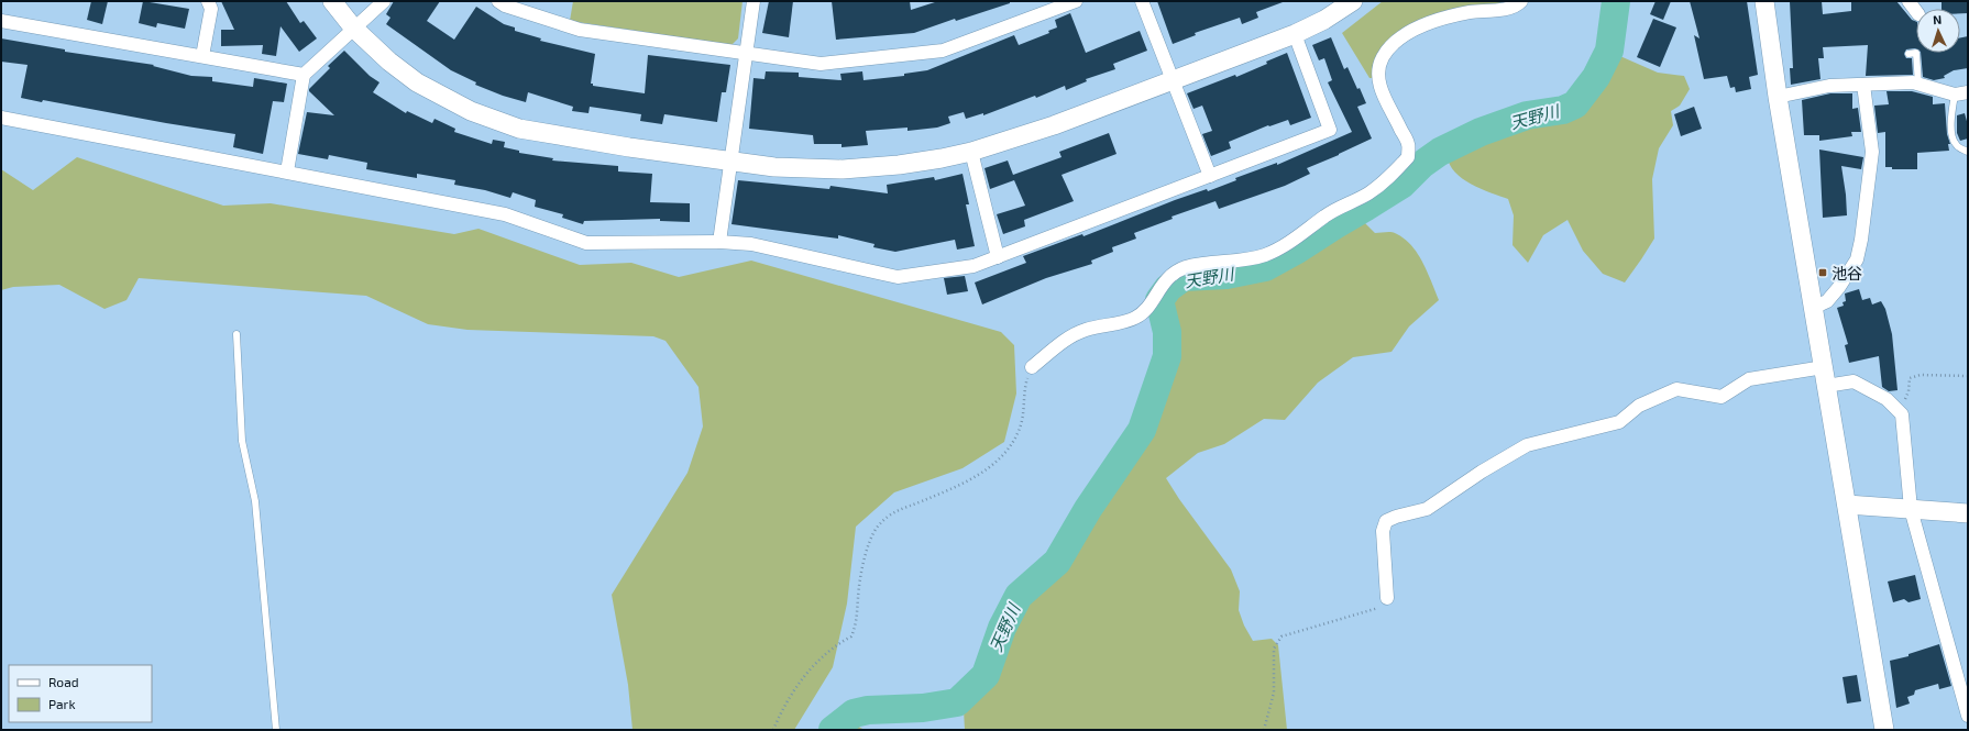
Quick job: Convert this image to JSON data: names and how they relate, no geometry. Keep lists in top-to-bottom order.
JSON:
{
  "water": ["天野川"],
  "places": {
    "transit": ["池谷"]
  },
  "legend": ["Road", "Park"],
  "north": "top"
}
